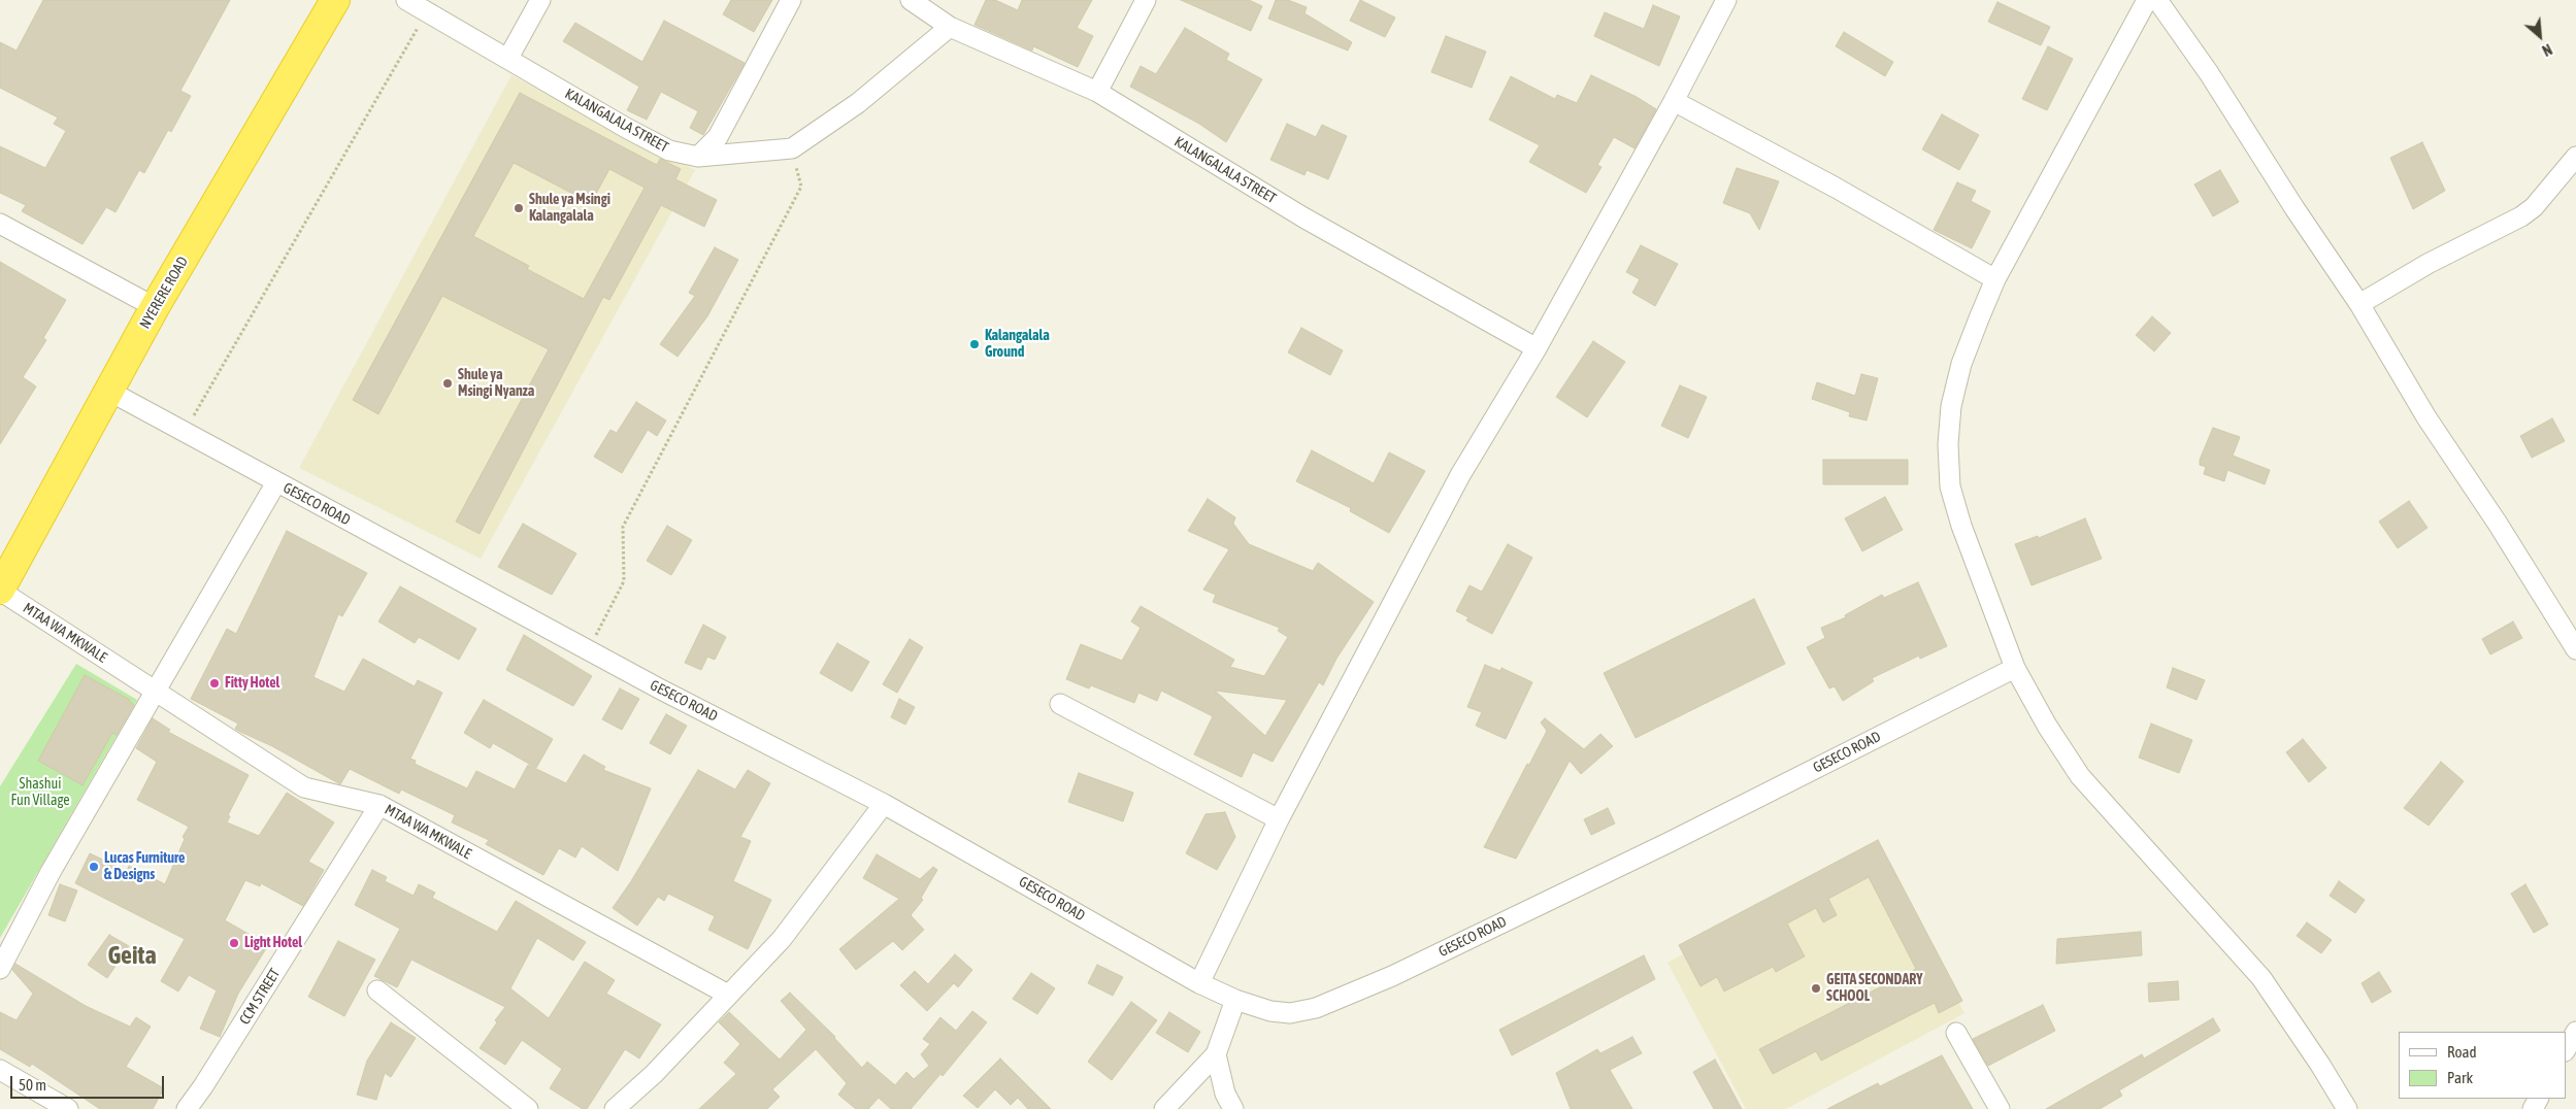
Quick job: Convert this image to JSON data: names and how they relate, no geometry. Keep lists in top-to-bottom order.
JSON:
{
  "streets": {
    "highway": ["NYERERE ROAD"],
    "street": [
      "KALANGALALA STREET",
      "GESECO ROAD",
      "MTAA WA MKWALE",
      "CCM STREET"
    ]
  },
  "crossings": [
    ["NYERERE ROAD", "GESECO ROAD"],
    ["NYERERE ROAD", "MTAA WA MKWALE"],
    ["MTAA WA MKWALE", "CCM STREET"]
  ],
  "districts": ["Geita"],
  "parks": ["Shashui Fun Village"],
  "places": [
    "Shule ya Msingi Kalangalala",
    "Kalangalala Ground",
    "Shule ya Msingi Nyanza",
    "Fitty Hotel",
    "Lucas Furniture & Designs",
    "Light Hotel",
    "GEITA SECONDARY SCHOOL"
  ],
  "legend": ["Road", "Park"],
  "scale_bar": "50 m",
  "north": "bottom right"
}
